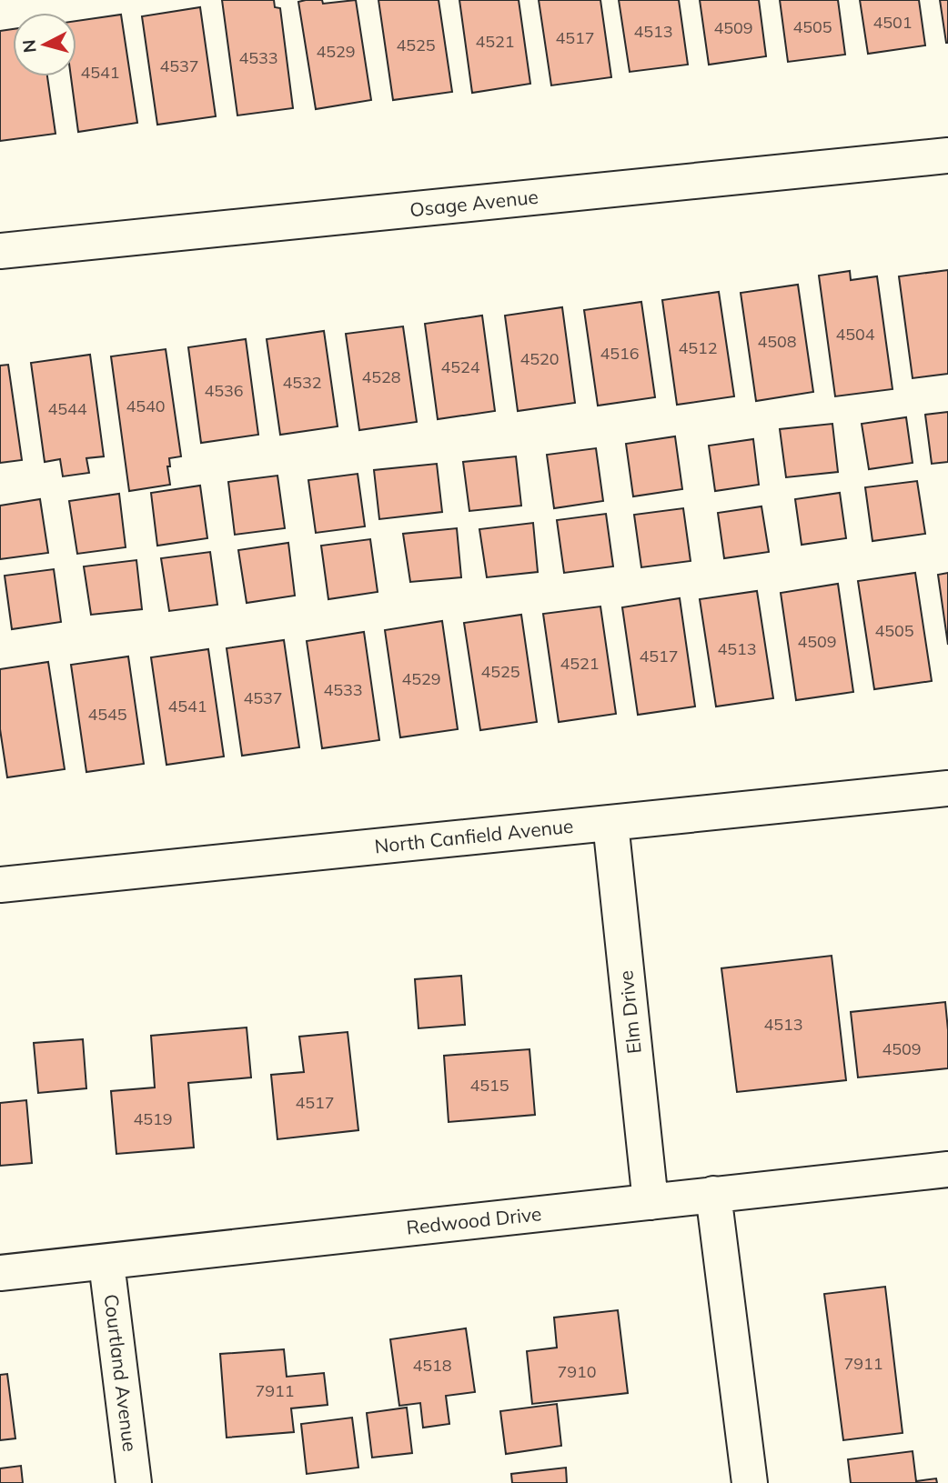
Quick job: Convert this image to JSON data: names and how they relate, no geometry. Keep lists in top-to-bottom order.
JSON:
{
  "streets": {
    "street": [
      "Osage Avenue",
      "North Canfield Avenue",
      "Elm Drive",
      "Redwood Drive",
      "Courtland Avenue"
    ]
  },
  "crossings": [
    ["North Canfield Avenue", "Elm Drive"],
    ["Elm Drive", "Redwood Drive"],
    ["Redwood Drive", "Courtland Avenue"]
  ],
  "house_numbers": [
    "4501",
    "4505",
    "4509",
    "4513",
    "4517",
    "4521",
    "4525",
    "4529",
    "4533",
    "4537",
    "4541",
    "4504",
    "4508",
    "4512",
    "4516",
    "4520",
    "4524",
    "4528",
    "4532",
    "4536",
    "4540",
    "4544",
    "4505",
    "4509",
    "4513",
    "4517",
    "4521",
    "4525",
    "4529",
    "4533",
    "4537",
    "4541",
    "4545",
    "4513",
    "4509",
    "4515",
    "4517",
    "4519",
    "7911",
    "4518",
    "7910",
    "7911"
  ],
  "north": "left"
}
